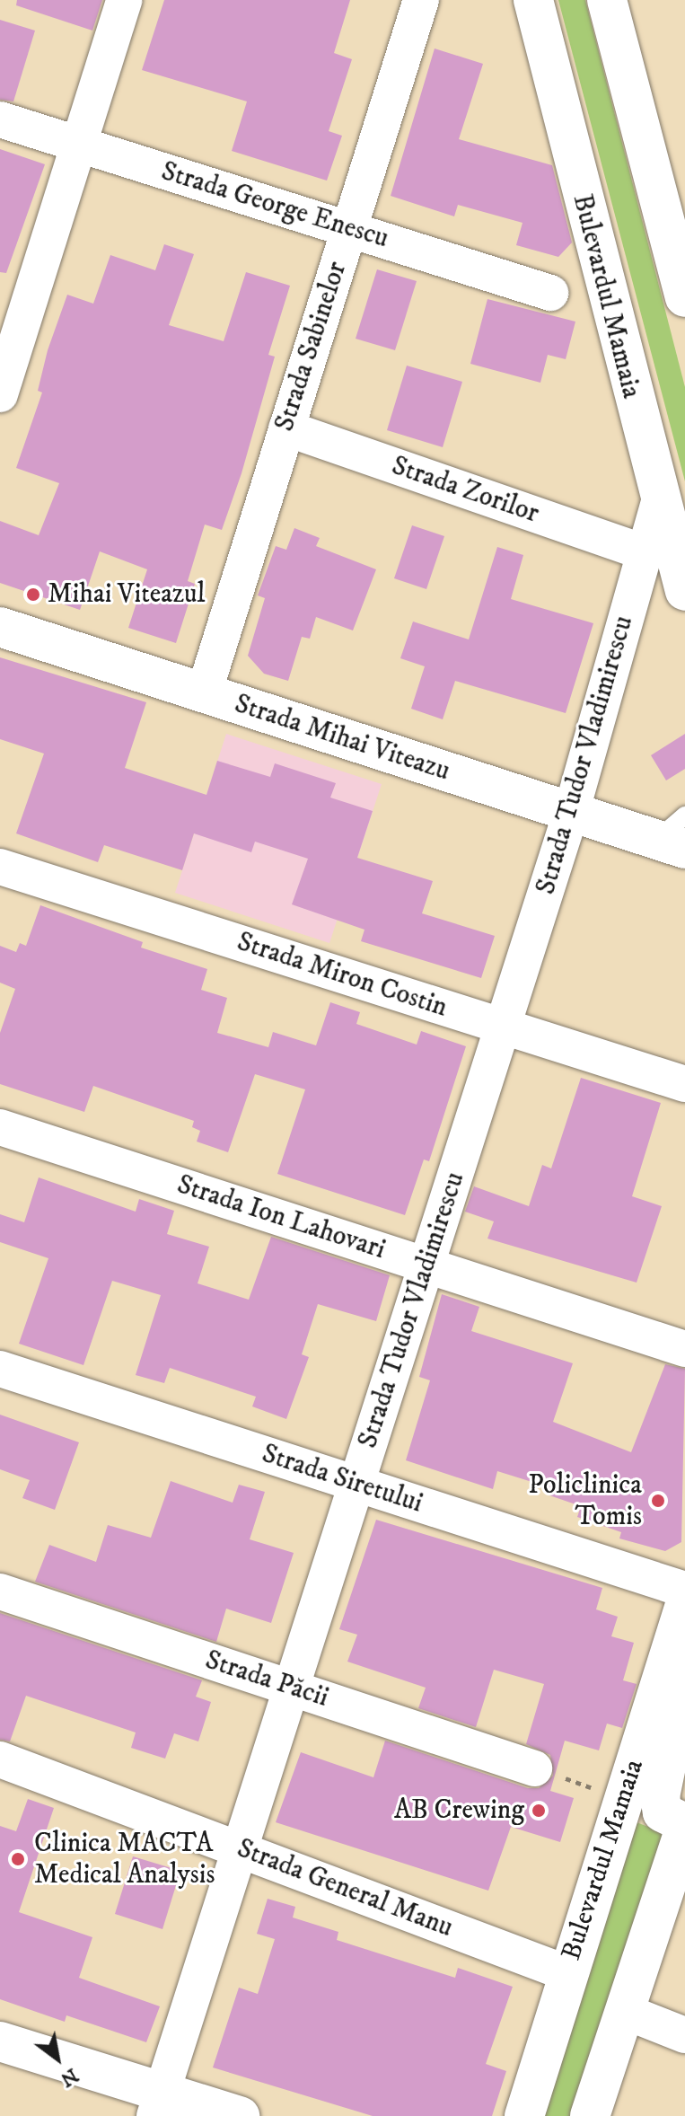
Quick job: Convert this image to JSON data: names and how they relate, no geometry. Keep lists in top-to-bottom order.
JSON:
{
  "streets": {
    "main road": ["Bulevardul Mamaia", "Strada Mihai Viteazu"],
    "street": [
      "Strada George Enescu",
      "Strada Sabinelor",
      "Strada Zorilor",
      "Strada Tudor Vladimirescu",
      "Strada Miron Costin",
      "Strada Ion Lahovari",
      "Strada Siretului",
      "Strada Păcii",
      "Strada General Manu"
    ]
  },
  "crossings": [
    ["Strada George Enescu", "Strada Sabinelor"],
    ["Bulevardul Mamaia", "Strada Tudor Vladimirescu"],
    ["Bulevardul Mamaia", "Strada General Manu"],
    ["Strada Sabinelor", "Strada Zorilor"],
    ["Strada Sabinelor", "Strada Mihai Viteazu"],
    ["Strada Zorilor", "Strada Tudor Vladimirescu"],
    ["Strada Mihai Viteazu", "Strada Tudor Vladimirescu"],
    ["Strada Tudor Vladimirescu", "Strada Miron Costin"],
    ["Strada Tudor Vladimirescu", "Strada Ion Lahovari"],
    ["Strada Tudor Vladimirescu", "Strada Siretului"],
    ["Strada Tudor Vladimirescu", "Strada Păcii"],
    ["Strada Tudor Vladimirescu", "Strada General Manu"]
  ],
  "places": [
    "Mihai Viteazul",
    "Policlinica Tomis",
    "AB Crewing",
    "Clinica MACTA Medical Analysis"
  ],
  "north": "bottom right"
}
